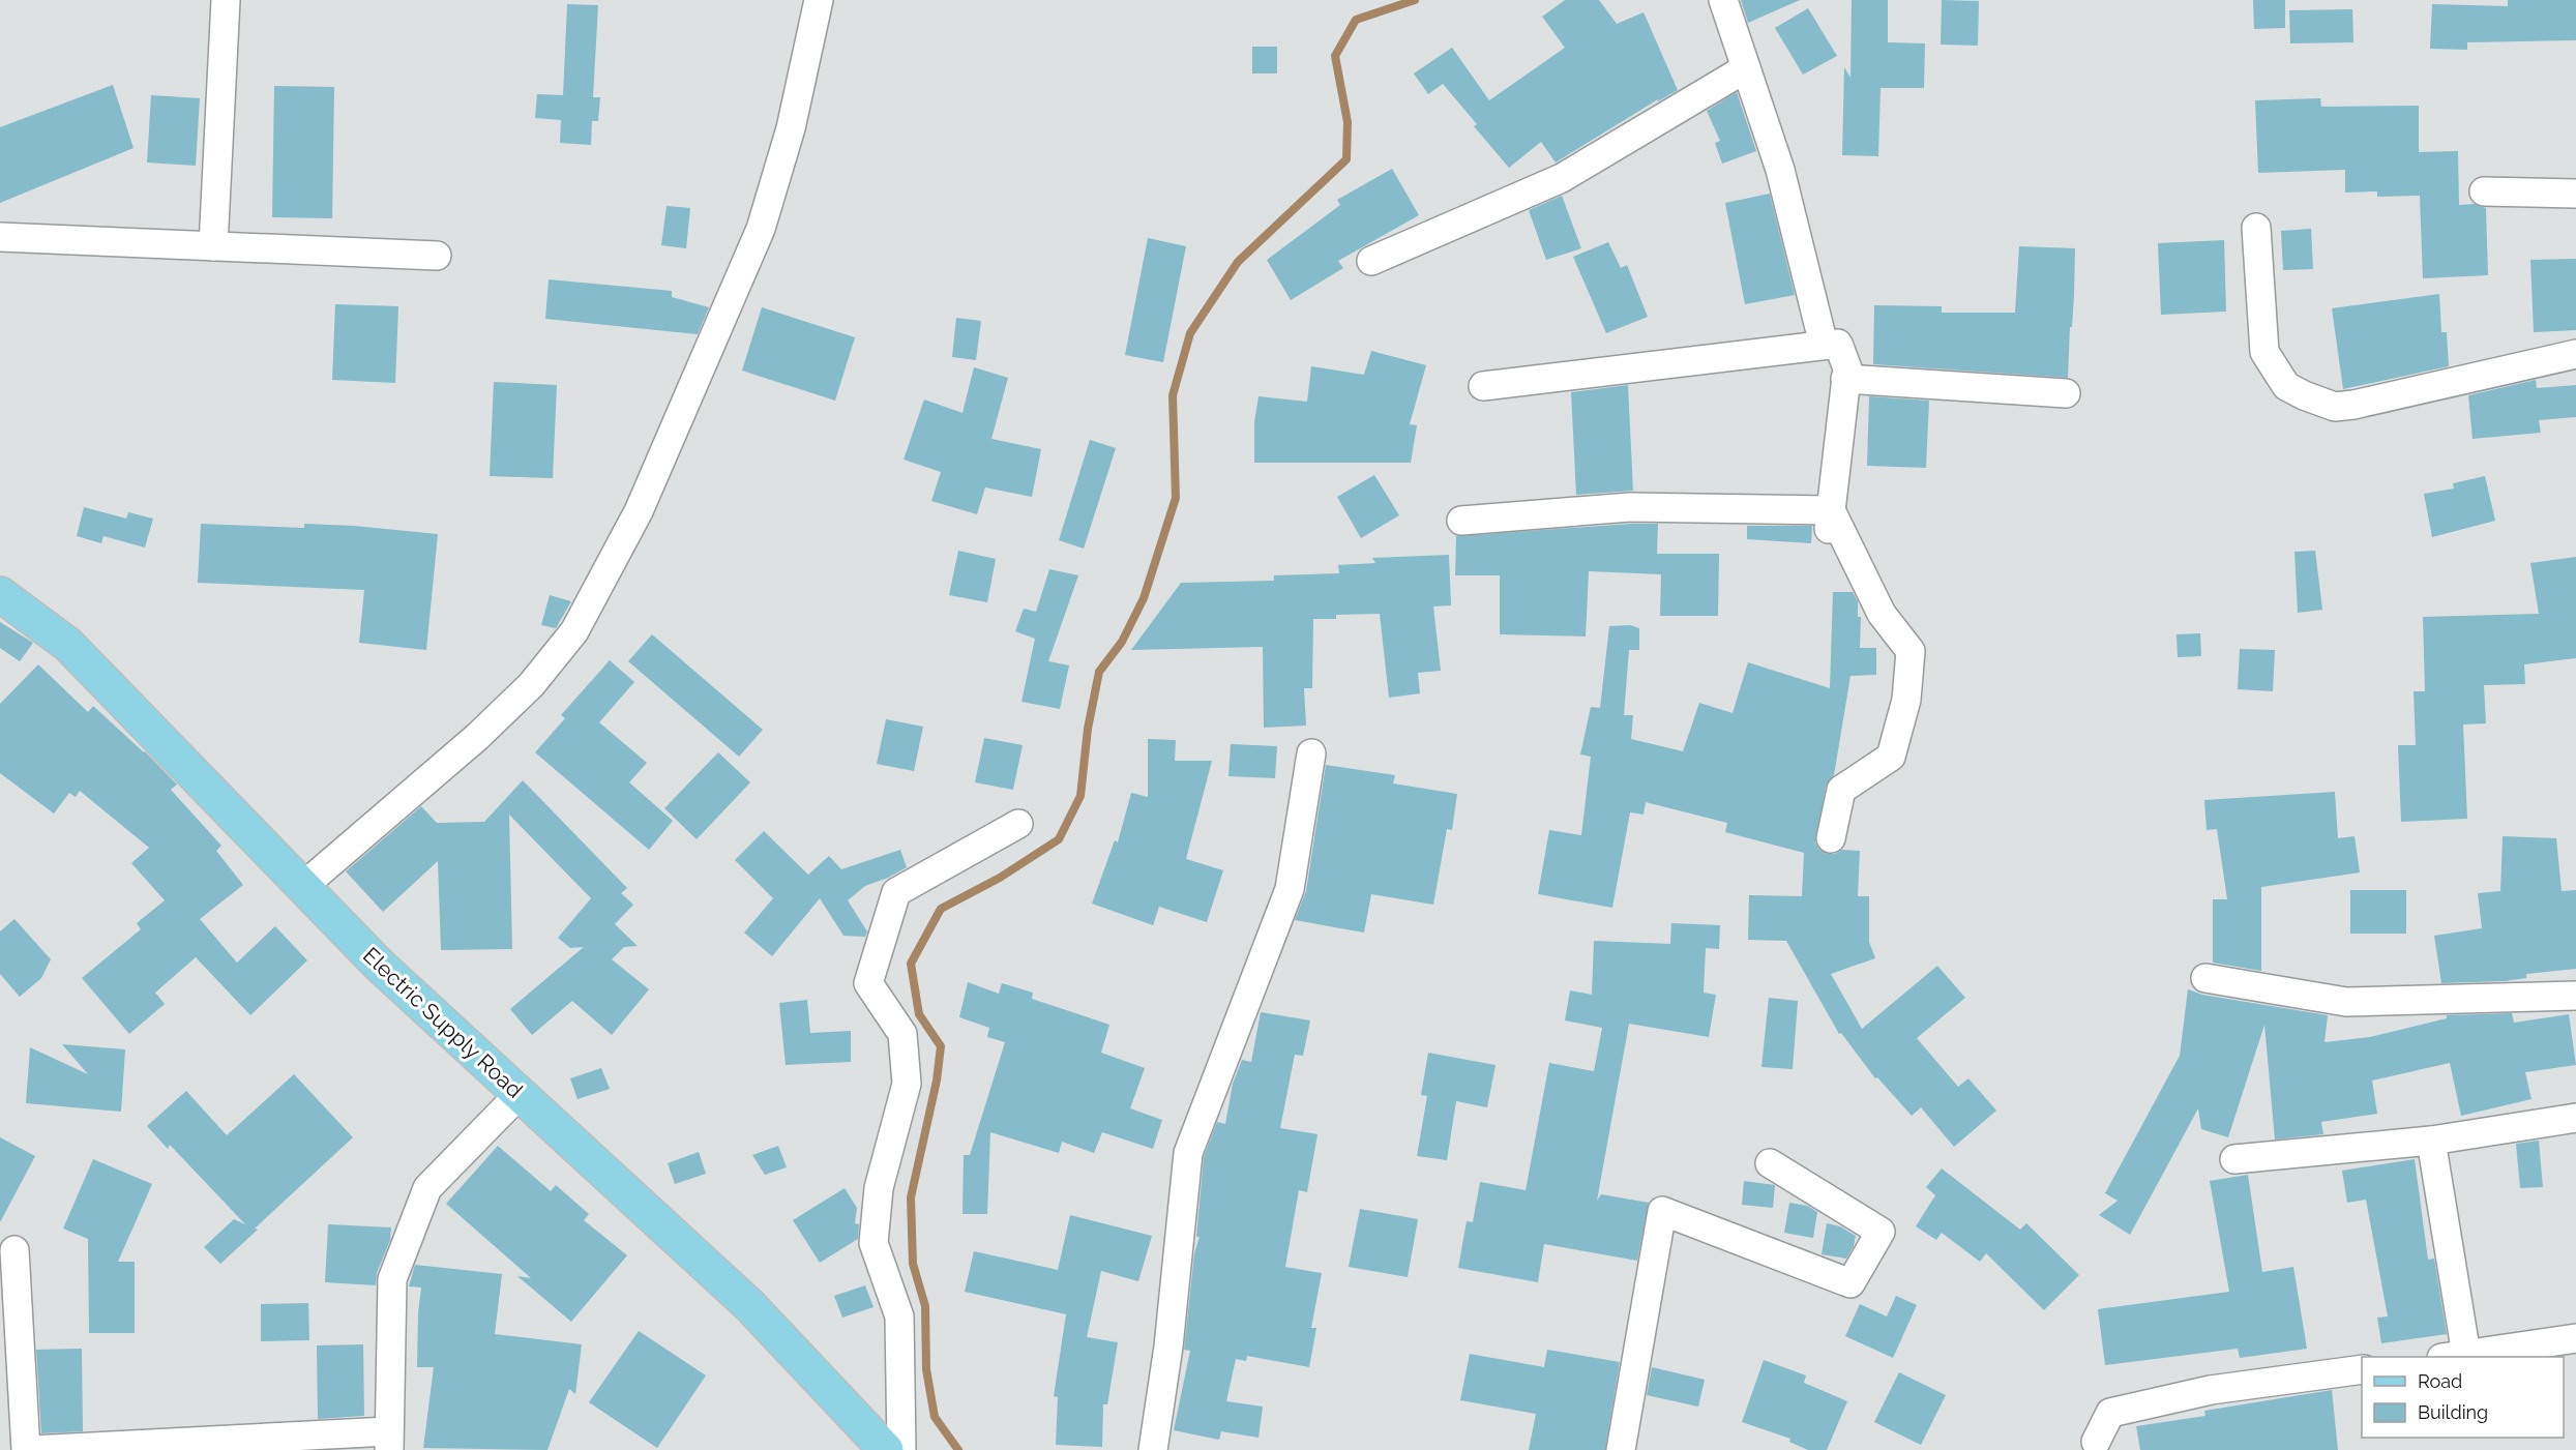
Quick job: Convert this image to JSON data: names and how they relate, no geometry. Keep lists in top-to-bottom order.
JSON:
{
  "streets": {
    "main road": ["Electric Supply Road"]
  },
  "legend": ["Road", "Building"]
}
